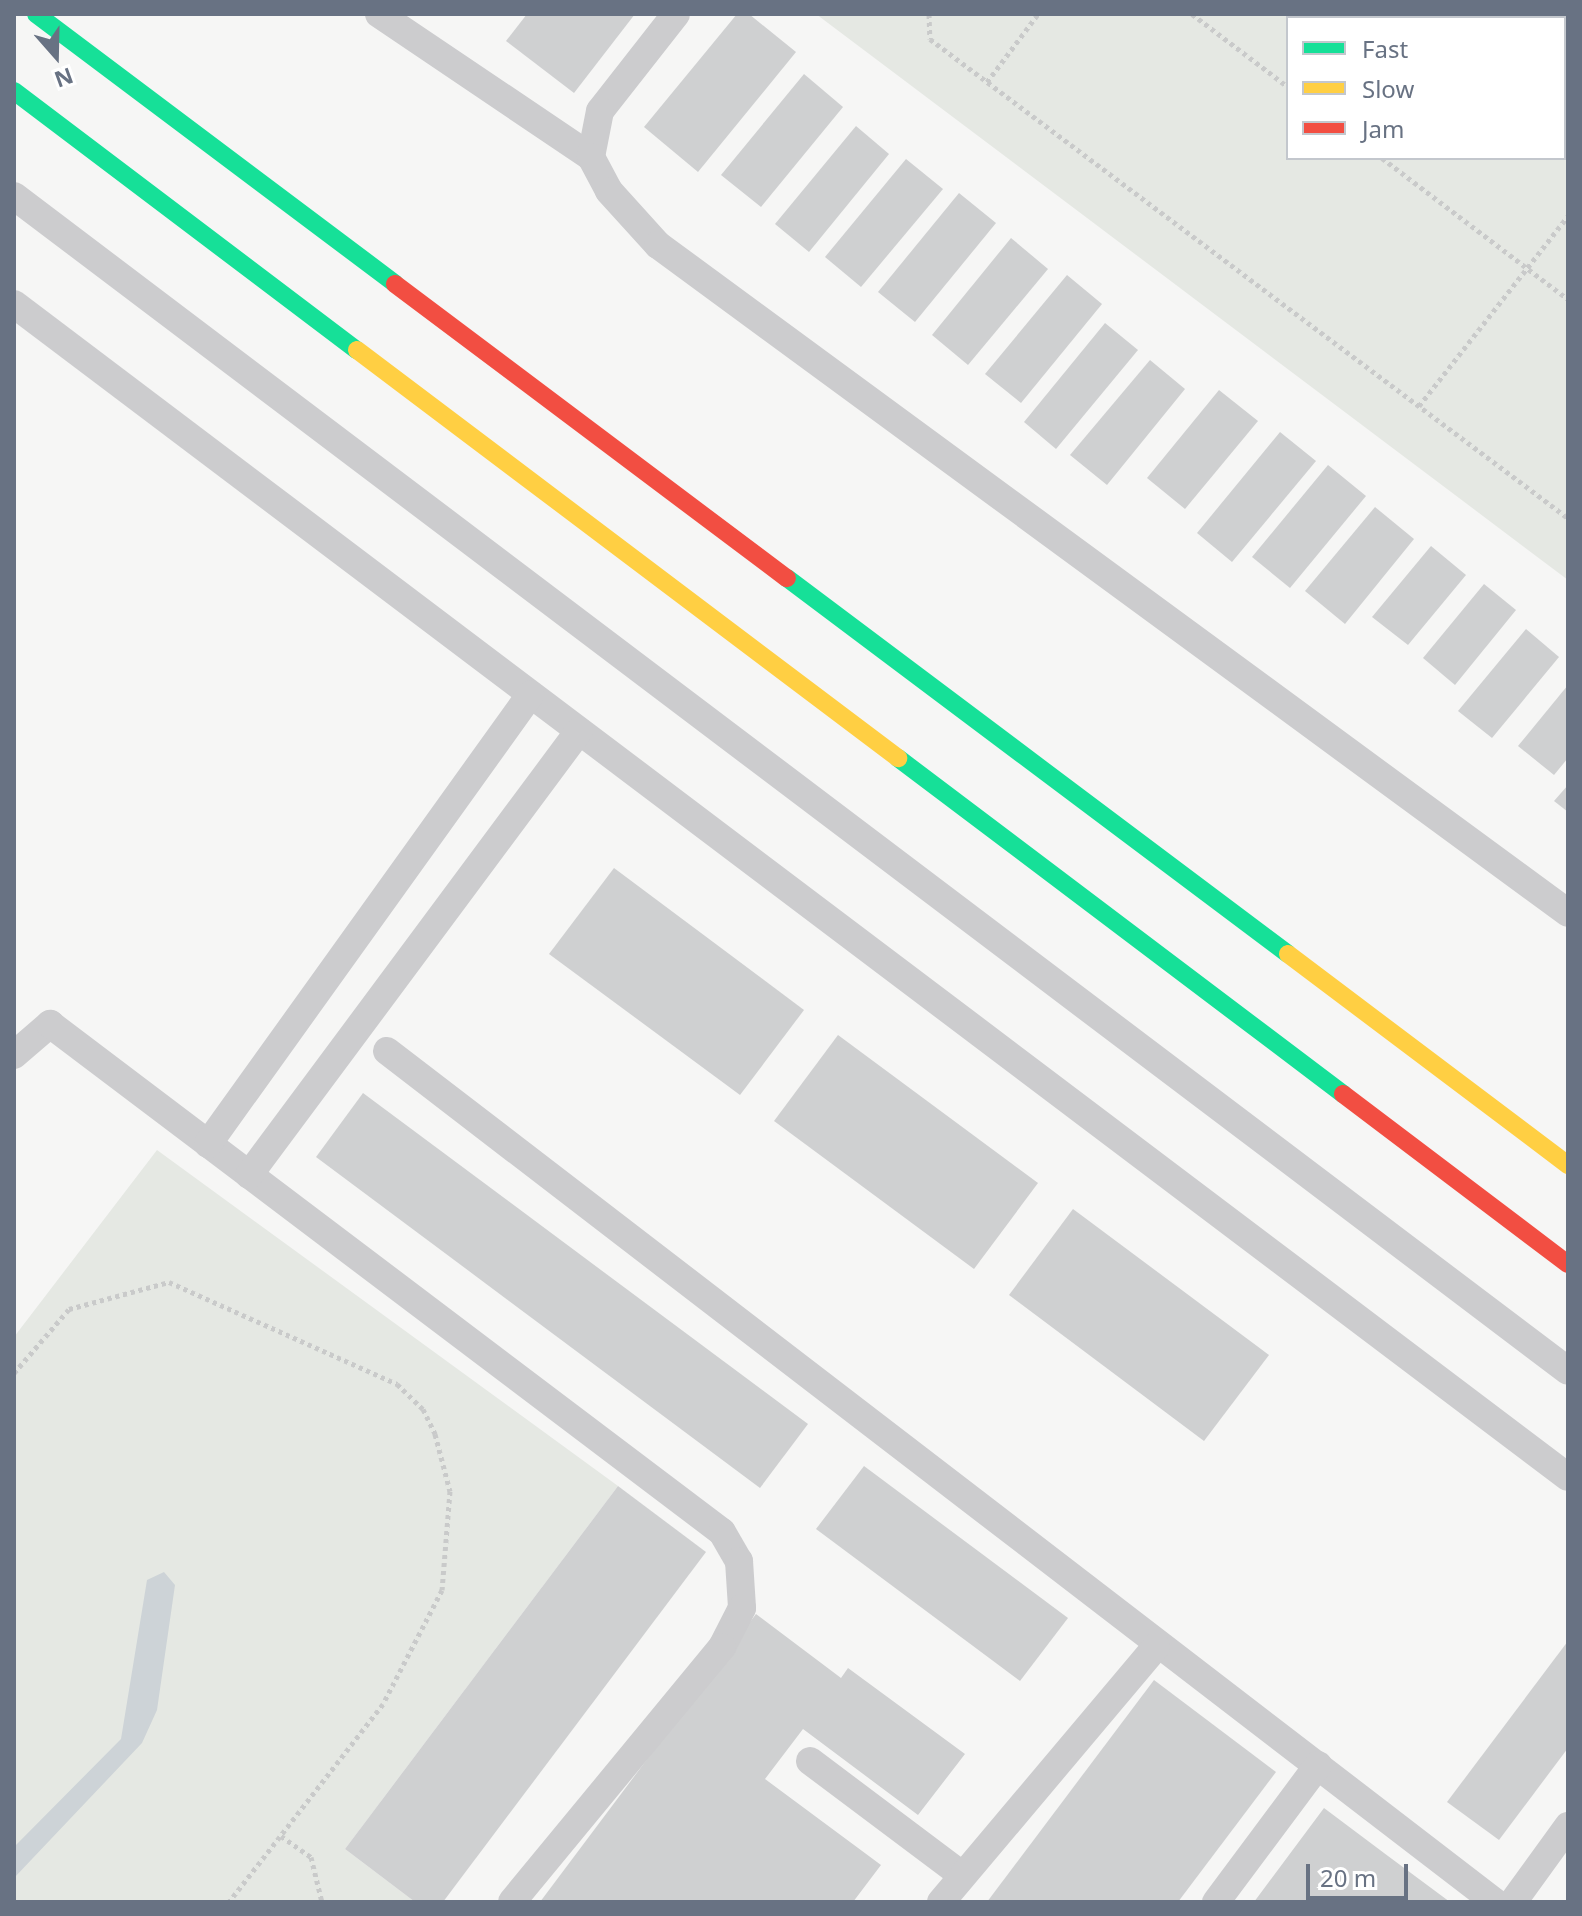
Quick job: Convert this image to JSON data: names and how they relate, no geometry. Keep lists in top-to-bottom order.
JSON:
{
  "legend": ["Fast", "Slow", "Jam"],
  "scale_bar": "20 m",
  "north": "bottom"
}
